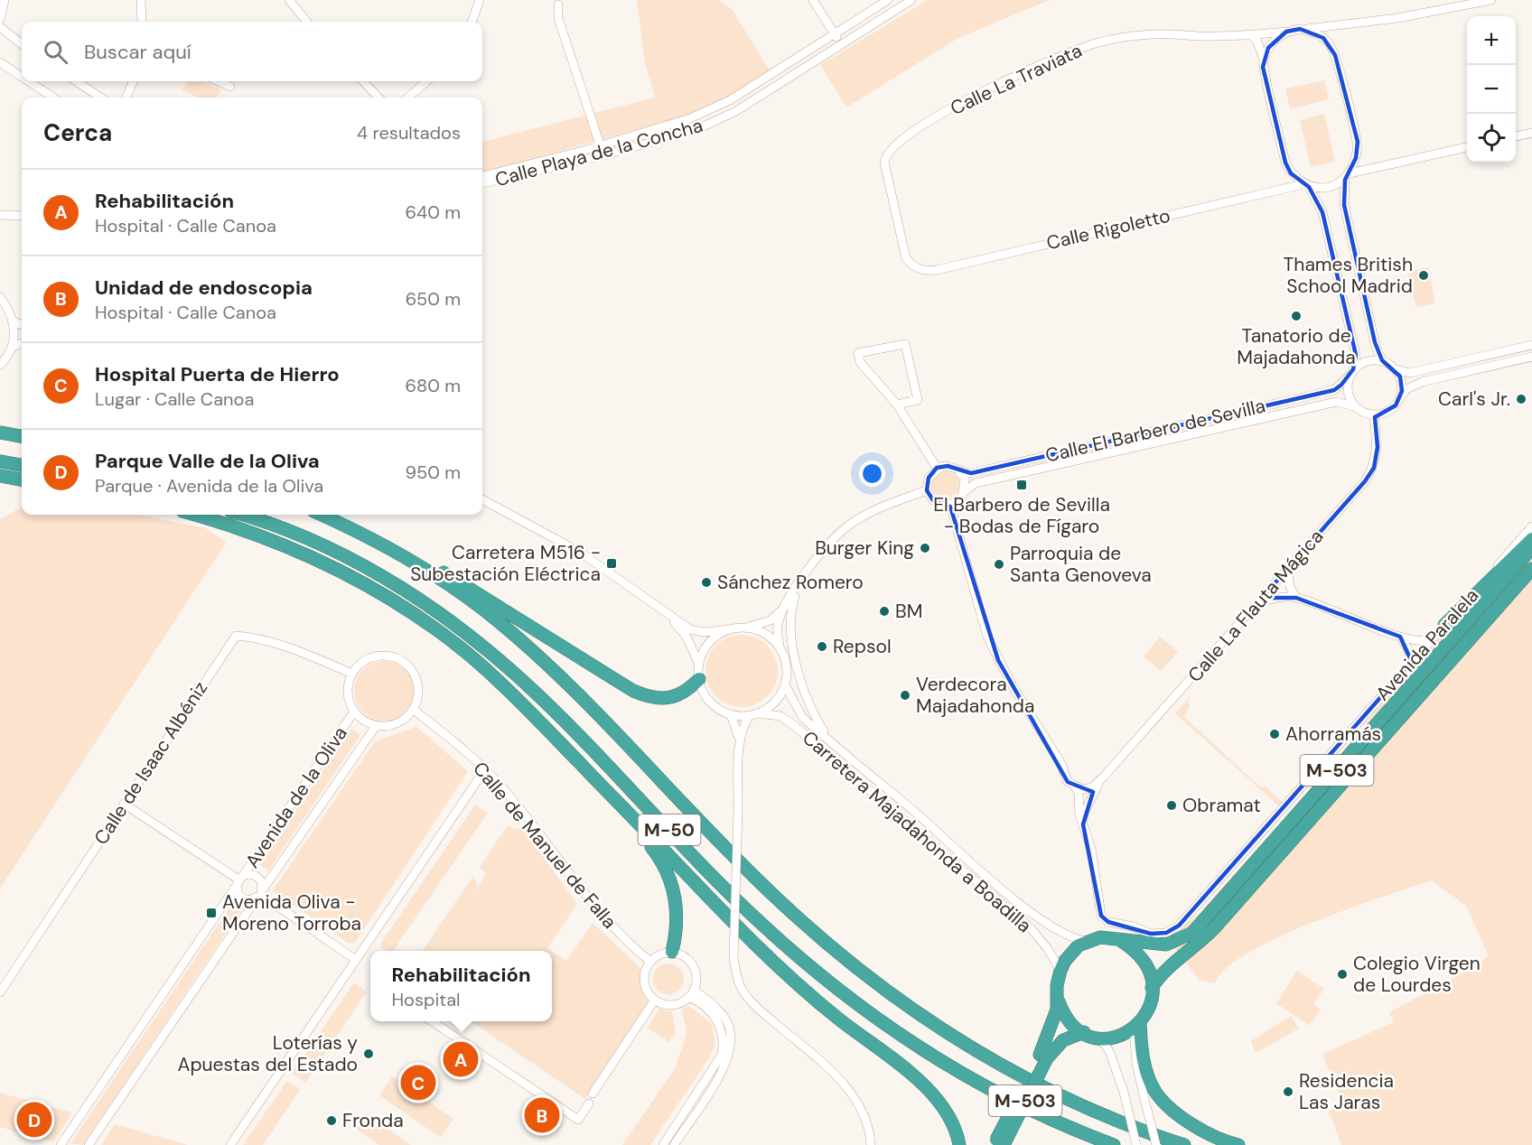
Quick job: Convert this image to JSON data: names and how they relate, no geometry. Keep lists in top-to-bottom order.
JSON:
{
  "streets": {
    "highway": ["M-503", "M-50"],
    "street": [
      "Calle La Traviata",
      "Calle Playa de la Concha",
      "Calle Rigoletto",
      "Calle El Barbero de Sevilla",
      "Calle La Flauta Mágica",
      "Avenida Paralela",
      "Calle de Isaac Albéniz",
      "Avenida de la Oliva",
      "Carretera Majadahonda a Boadilla",
      "Calle de Manuel de Falla"
    ]
  },
  "crossings": [
    ["Calle La Traviata", "Calle Rigoletto"],
    ["Calle El Barbero de Sevilla", "Calle La Flauta Mágica"],
    ["Calle La Flauta Mágica", "Avenida Paralela"],
    ["Calle de Isaac Albéniz", "Avenida de la Oliva"],
    ["Calle de Isaac Albéniz", "Calle de Manuel de Falla"],
    ["M-503", "Carretera Majadahonda a Boadilla"],
    ["Avenida de la Oliva", "Calle de Manuel de Falla"]
  ],
  "places": {
    "other": [
      "Thames British School Madrid",
      "Tanatorio de Majadahonda",
      "Carl's Jr.",
      "Burger King",
      "Parroquia de Santa Genoveva",
      "Sánchez Romero",
      "BM",
      "Repsol",
      "Verdecora Majadahonda",
      "Ahorramás",
      "Obramat",
      "Colegio Virgen de Lourdes",
      "Loterías y Apuestas del Estado",
      "Residencia Las Jaras",
      "Fronda"
    ],
    "transit": ["El Barbero de Sevilla - Bodas de Fígaro", "Carretera M516 - Subestación Eléctrica", "Avenida Oliva - Moreno Torroba"]
  },
  "page": {
    "map_buttons": ["+", "−"],
    "search": "Buscar aquí",
    "heading": ["Cerca", "4 resultados"],
    "list": [
      {
        "mark": "A",
        "name": "Rehabilitación",
        "note": "Hospital · Calle Canoa",
        "value": "640 m"
      },
      {
        "mark": "B",
        "name": "Unidad de endoscopia",
        "note": "Hospital · Calle Canoa",
        "value": "650 m"
      },
      {
        "mark": "C",
        "name": "Hospital Puerta de Hierro",
        "note": "Lugar · Calle Canoa",
        "value": "680 m"
      },
      {
        "mark": "D",
        "name": "Parque Valle de la Oliva",
        "note": "Parque · Avenida de la Oliva",
        "value": "950 m"
      }
    ],
    "popup": ["Rehabilitación", "Hospital"],
    "pins": [
      "A",
      "C",
      "B",
      "D"
    ]
  }
}
